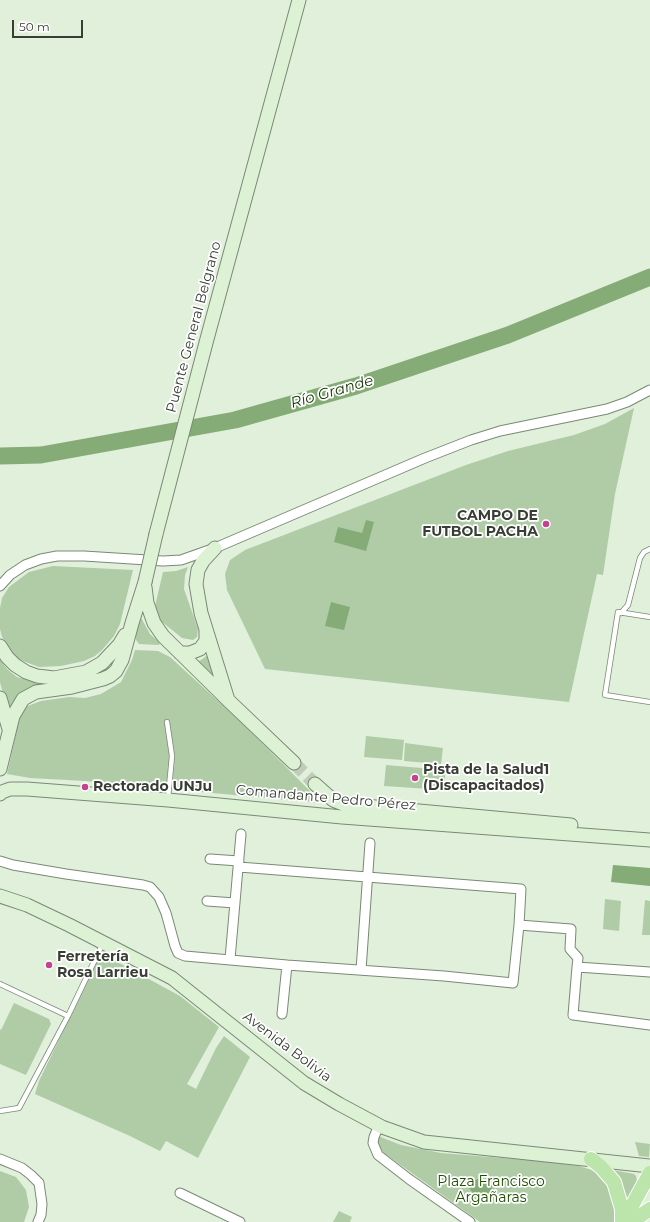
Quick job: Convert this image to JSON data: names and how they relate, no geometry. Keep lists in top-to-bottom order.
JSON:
{
  "streets": {
    "main road": ["Puente General Belgrano", "Comandante Pedro Pérez", "Avenida Bolivia"]
  },
  "water": ["Río Grande"],
  "parks": ["Plaza Francisco Argañaras"],
  "places": [
    "CAMPO DE FUTBOL PACHA",
    "Pista de la Salud1 (Discapacitados)",
    "Rectorado UNJu",
    "Ferretería Rosa Larrieu"
  ],
  "scale_bar": "50 m"
}
